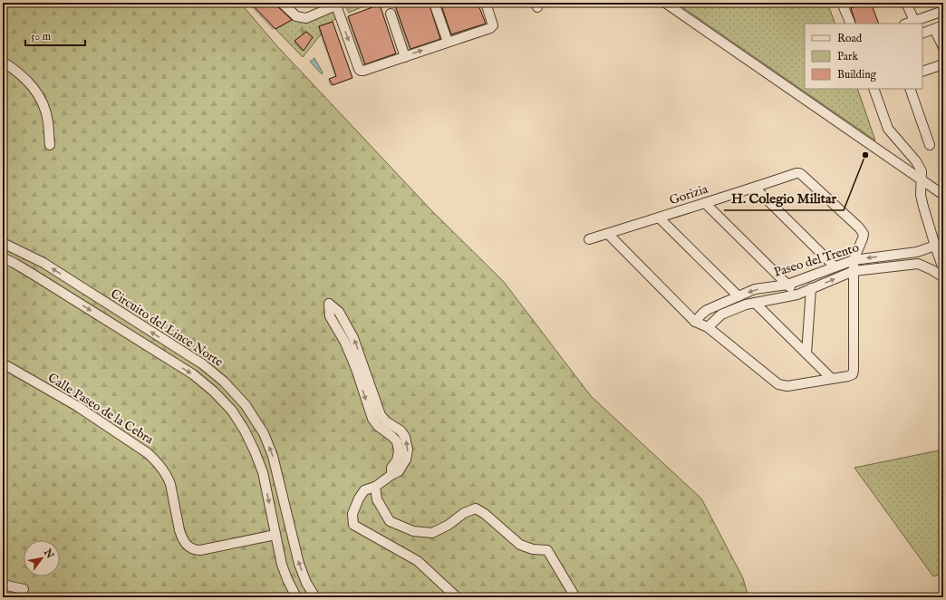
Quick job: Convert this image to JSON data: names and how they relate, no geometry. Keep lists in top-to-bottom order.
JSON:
{
  "streets": {
    "street": [
      "Gorizia",
      "Paseo del Trento",
      "Circuito del Lince Norte",
      "Calle Paseo de la Cebra"
    ]
  },
  "crossings": [
    ["Gorizia", "Paseo del Trento"],
    ["Circuito del Lince Norte", "Calle Paseo de la Cebra"]
  ],
  "places": ["H. Colegio Militar"],
  "legend": ["Road", "Park", "Building"],
  "scale_bar": "50 m",
  "north": "top right"
}
